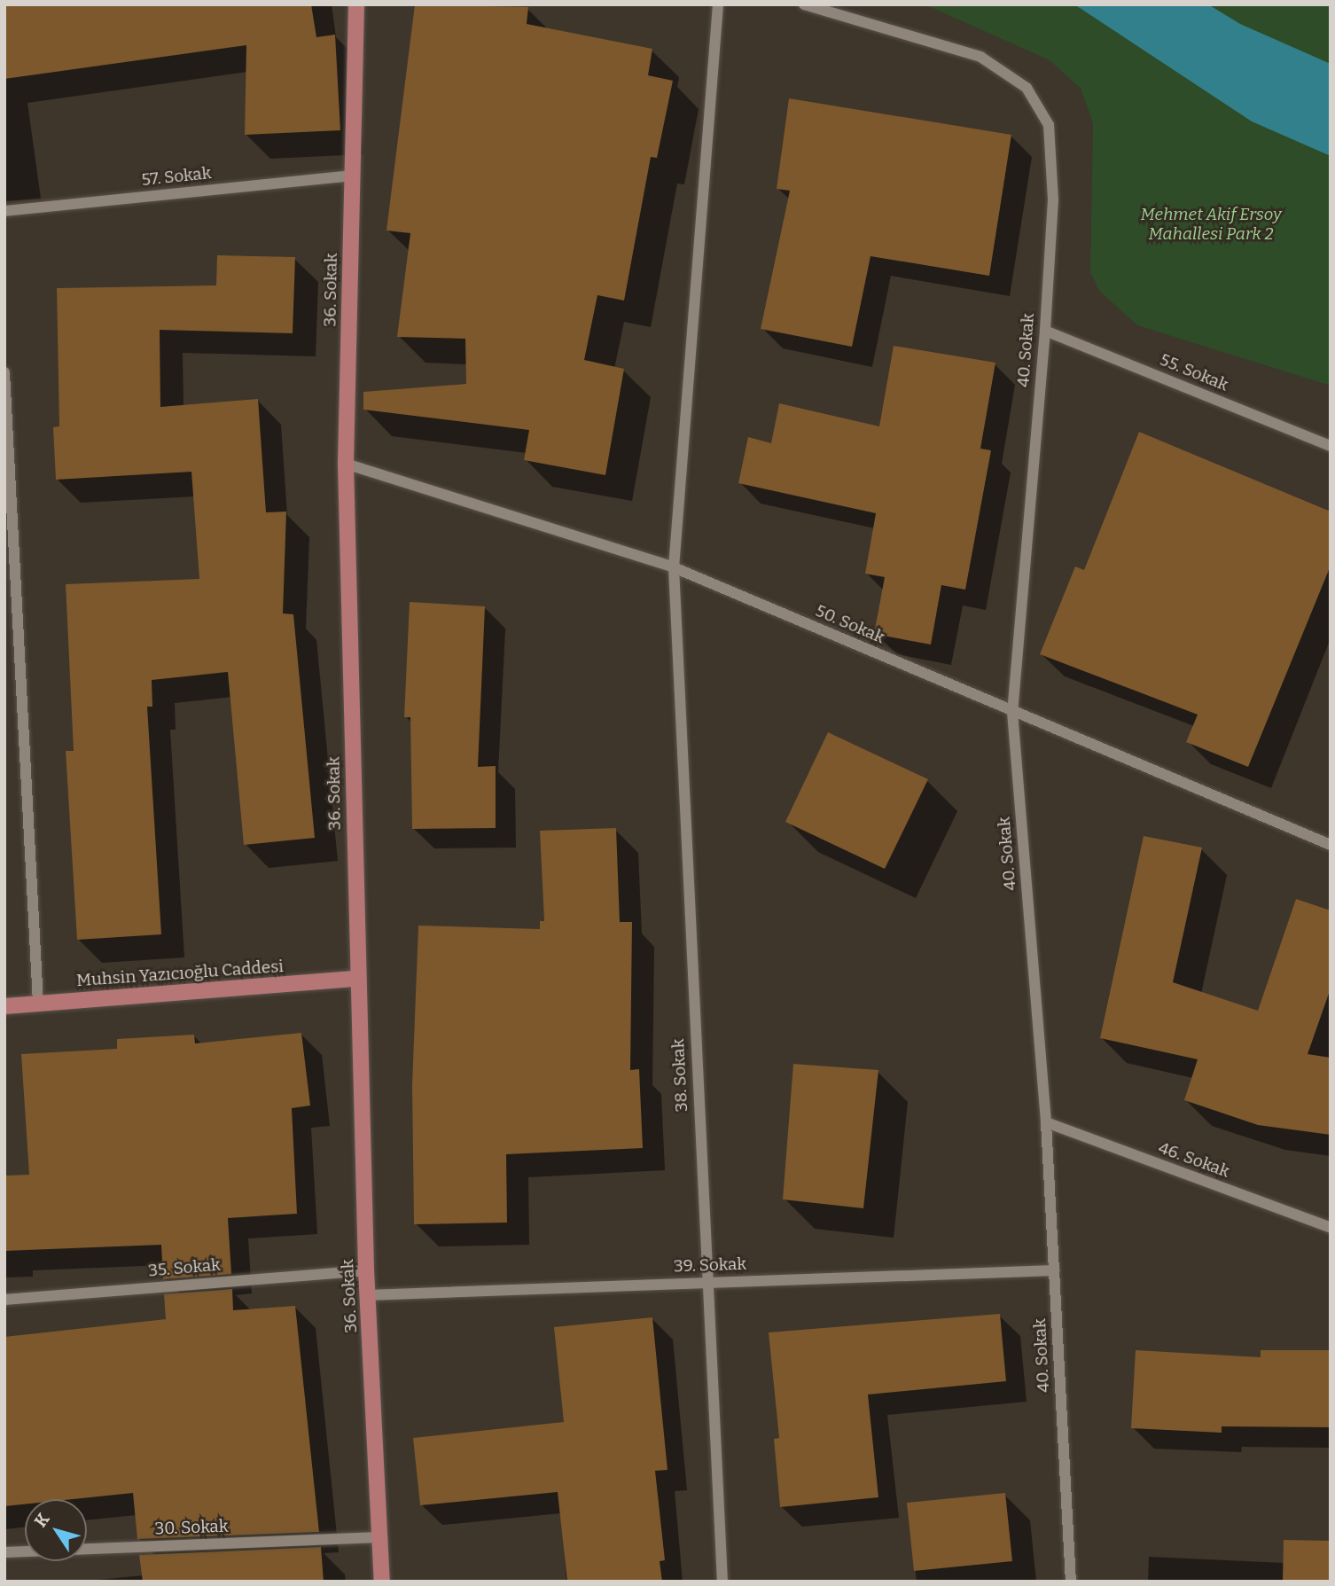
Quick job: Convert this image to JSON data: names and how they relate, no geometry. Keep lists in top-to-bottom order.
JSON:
{
  "streets": {
    "main road": ["36. Sokak", "Muhsin Yazıcıoğlu Caddesi"],
    "street": [
      "57. Sokak",
      "40. Sokak",
      "55. Sokak",
      "50. Sokak",
      "38. Sokak",
      "46. Sokak",
      "39. Sokak",
      "35. Sokak",
      "30. Sokak"
    ]
  },
  "crossings": [
    ["57. Sokak", "36. Sokak"],
    ["36. Sokak", "50. Sokak"],
    ["36. Sokak", "Muhsin Yazıcıoğlu Caddesi"],
    ["36. Sokak", "39. Sokak"],
    ["36. Sokak", "35. Sokak"],
    ["36. Sokak", "30. Sokak"],
    ["40. Sokak", "55. Sokak"],
    ["40. Sokak", "50. Sokak"],
    ["40. Sokak", "46. Sokak"],
    ["40. Sokak", "39. Sokak"],
    ["50. Sokak", "38. Sokak"],
    ["38. Sokak", "39. Sokak"]
  ],
  "parks": ["Mehmet Akif Ersoy Mahallesi Park 2"],
  "north": "top left"
}
